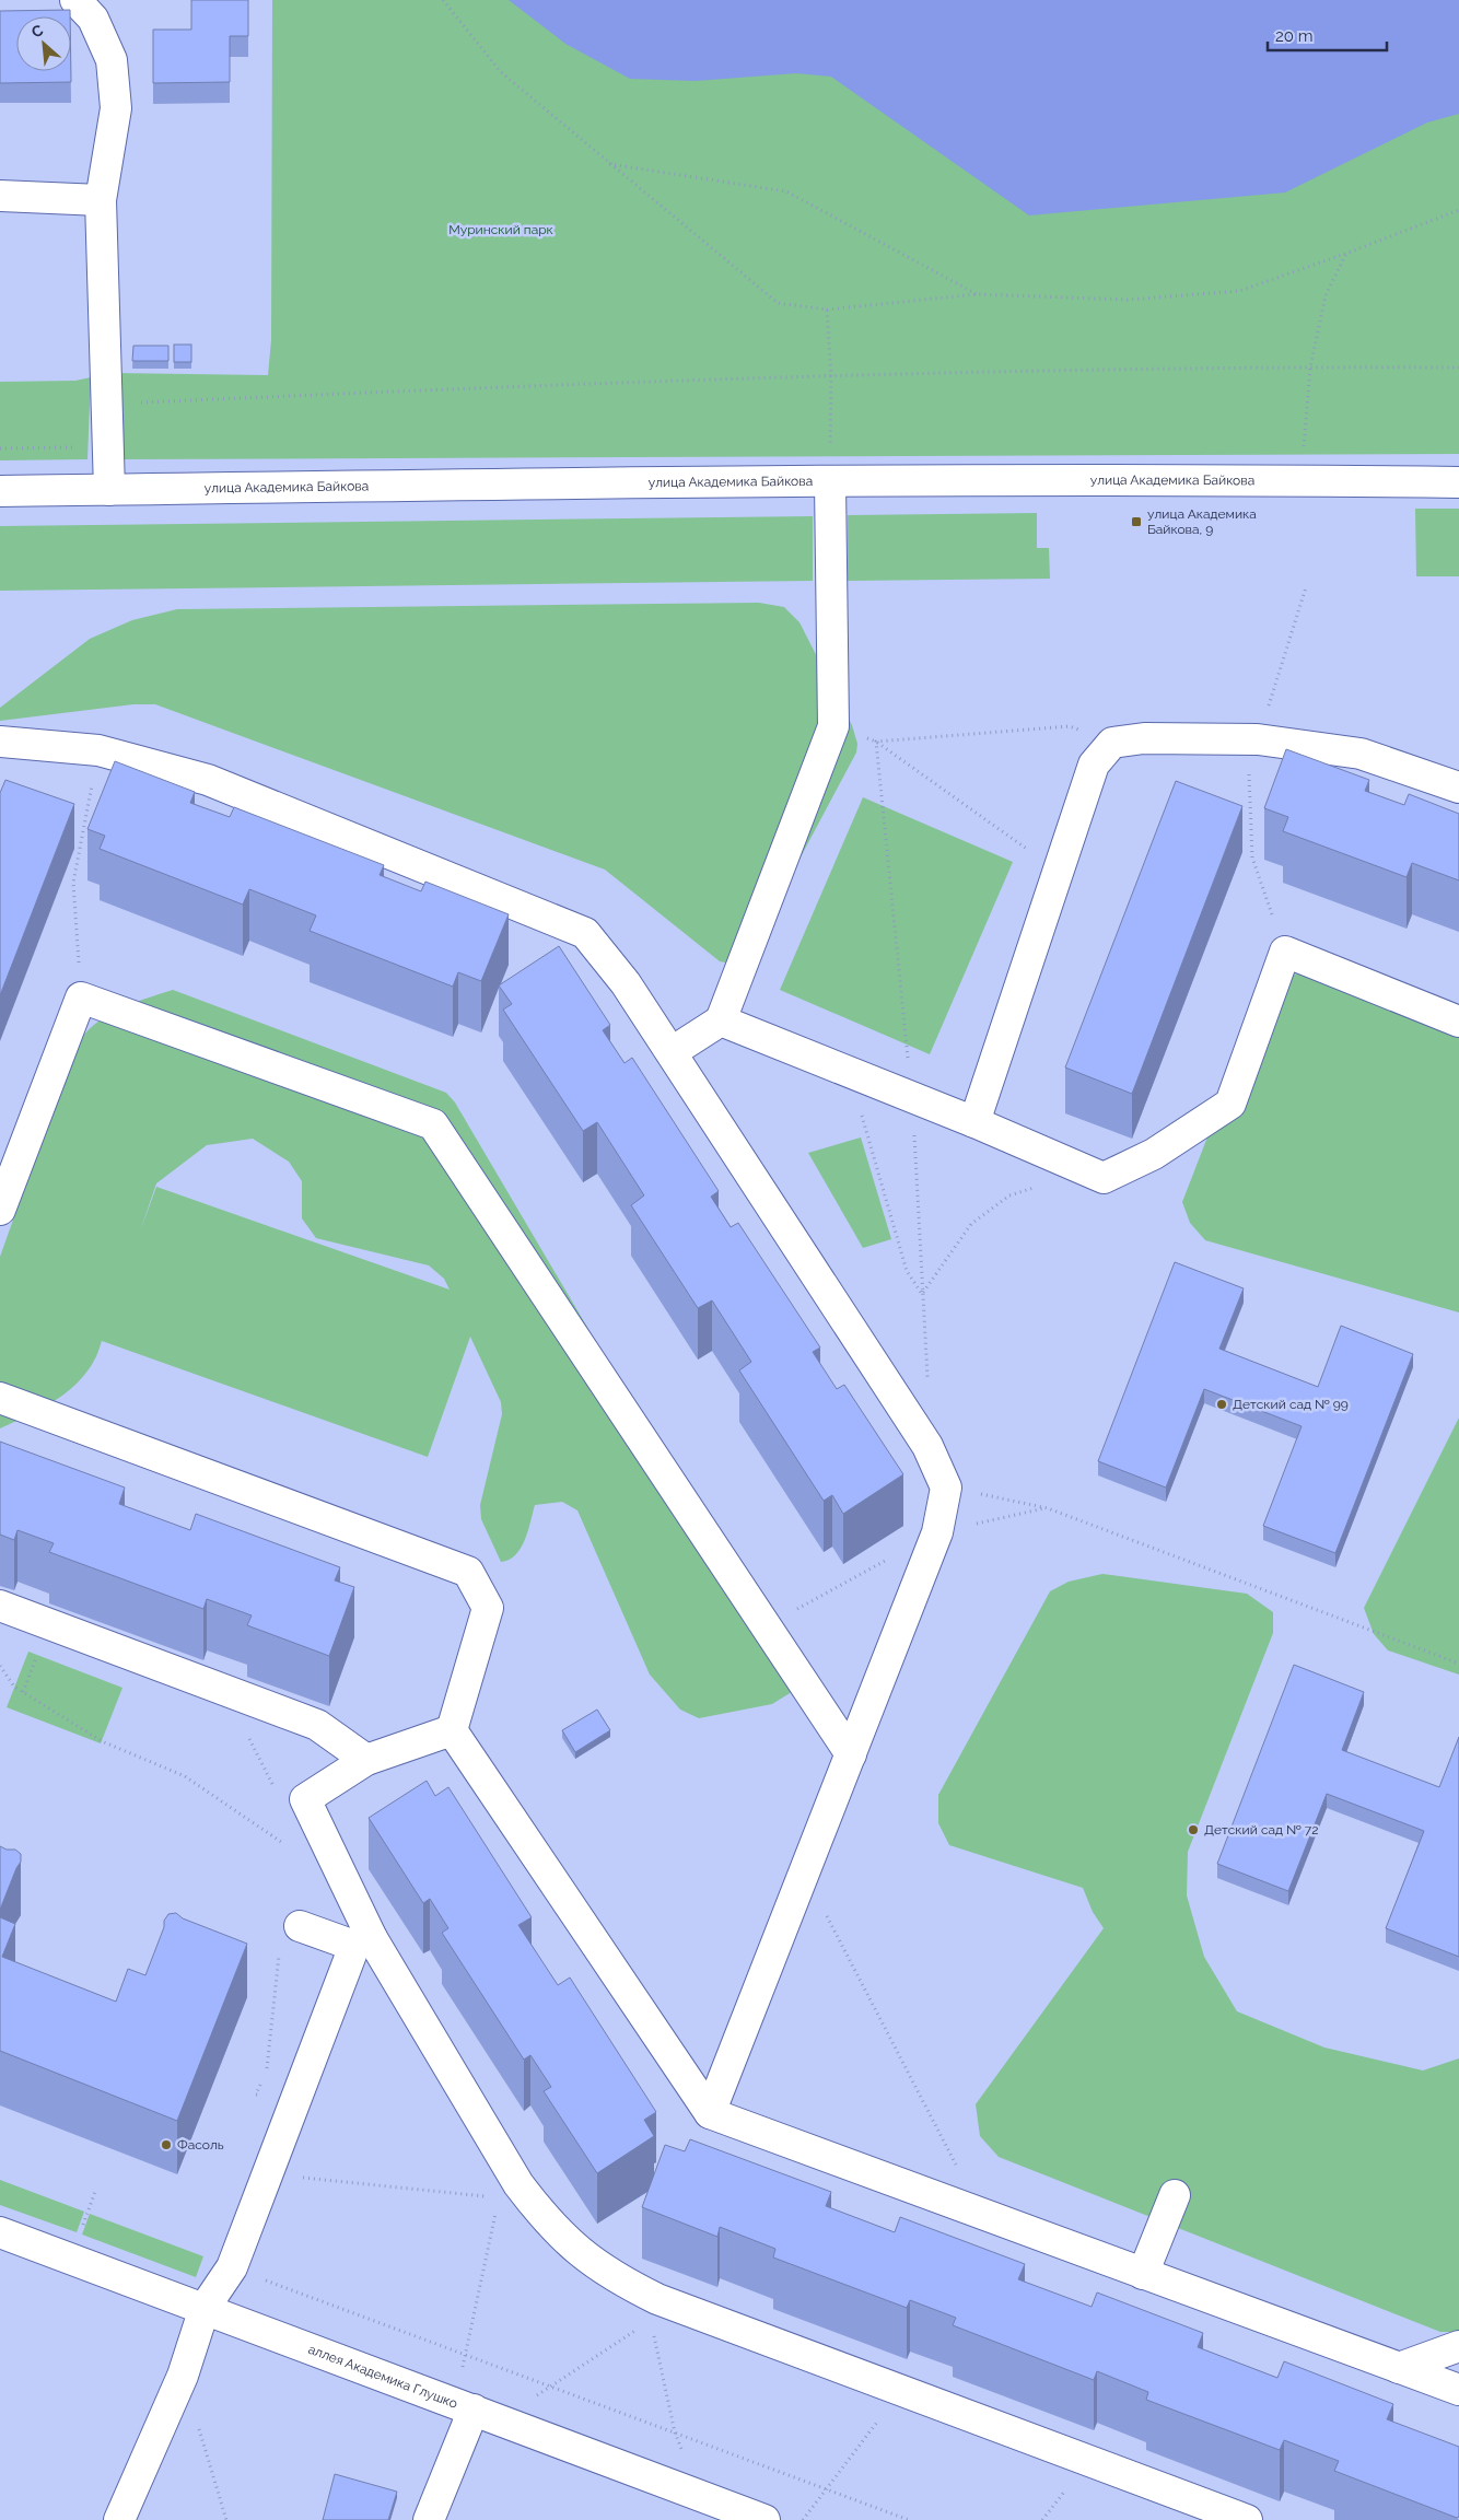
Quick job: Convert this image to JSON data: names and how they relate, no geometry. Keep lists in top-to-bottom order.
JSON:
{
  "streets": {
    "street": ["улица Академика Байкова", "аллея Академика Глушко"]
  },
  "parks": ["Муринский парк"],
  "places": {
    "transit": ["улица Академика Байкова, 9"],
    "other": ["Детский сад № 99", "Детский сад № 72", "Фасоль"]
  },
  "scale_bar": "20 m",
  "north": "top left"
}
